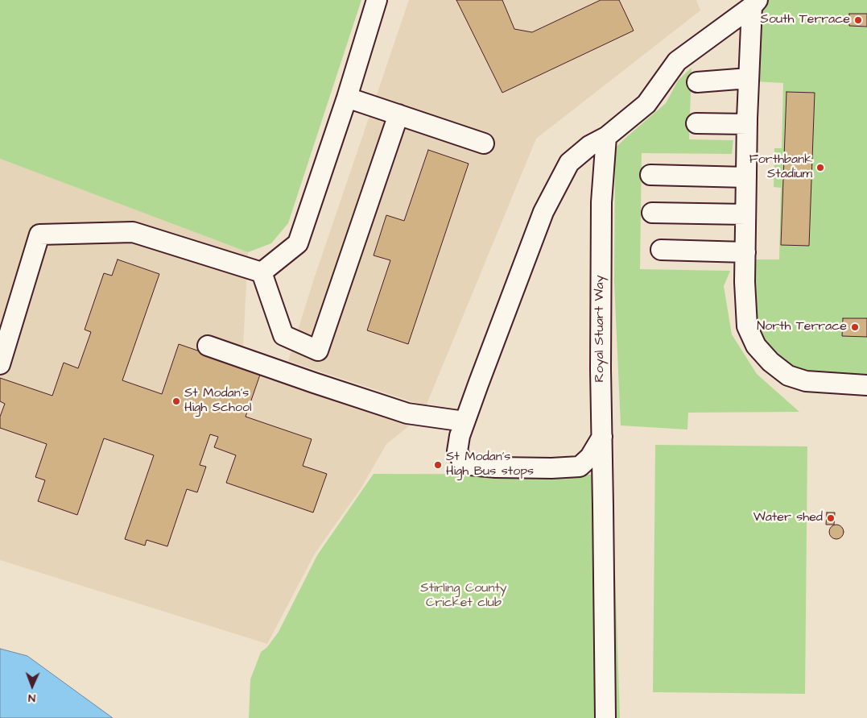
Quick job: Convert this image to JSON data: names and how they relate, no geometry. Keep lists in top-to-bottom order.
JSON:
{
  "streets": {
    "street": ["Royal Stuart Way"]
  },
  "parks": ["Stirling County Cricket club"],
  "places": [
    "South Terrace",
    "Forthbank Stadium",
    "North Terrace",
    "St Modan's High School",
    "St Modan's High Bus stops",
    "Water shed"
  ],
  "north": "bottom"
}
